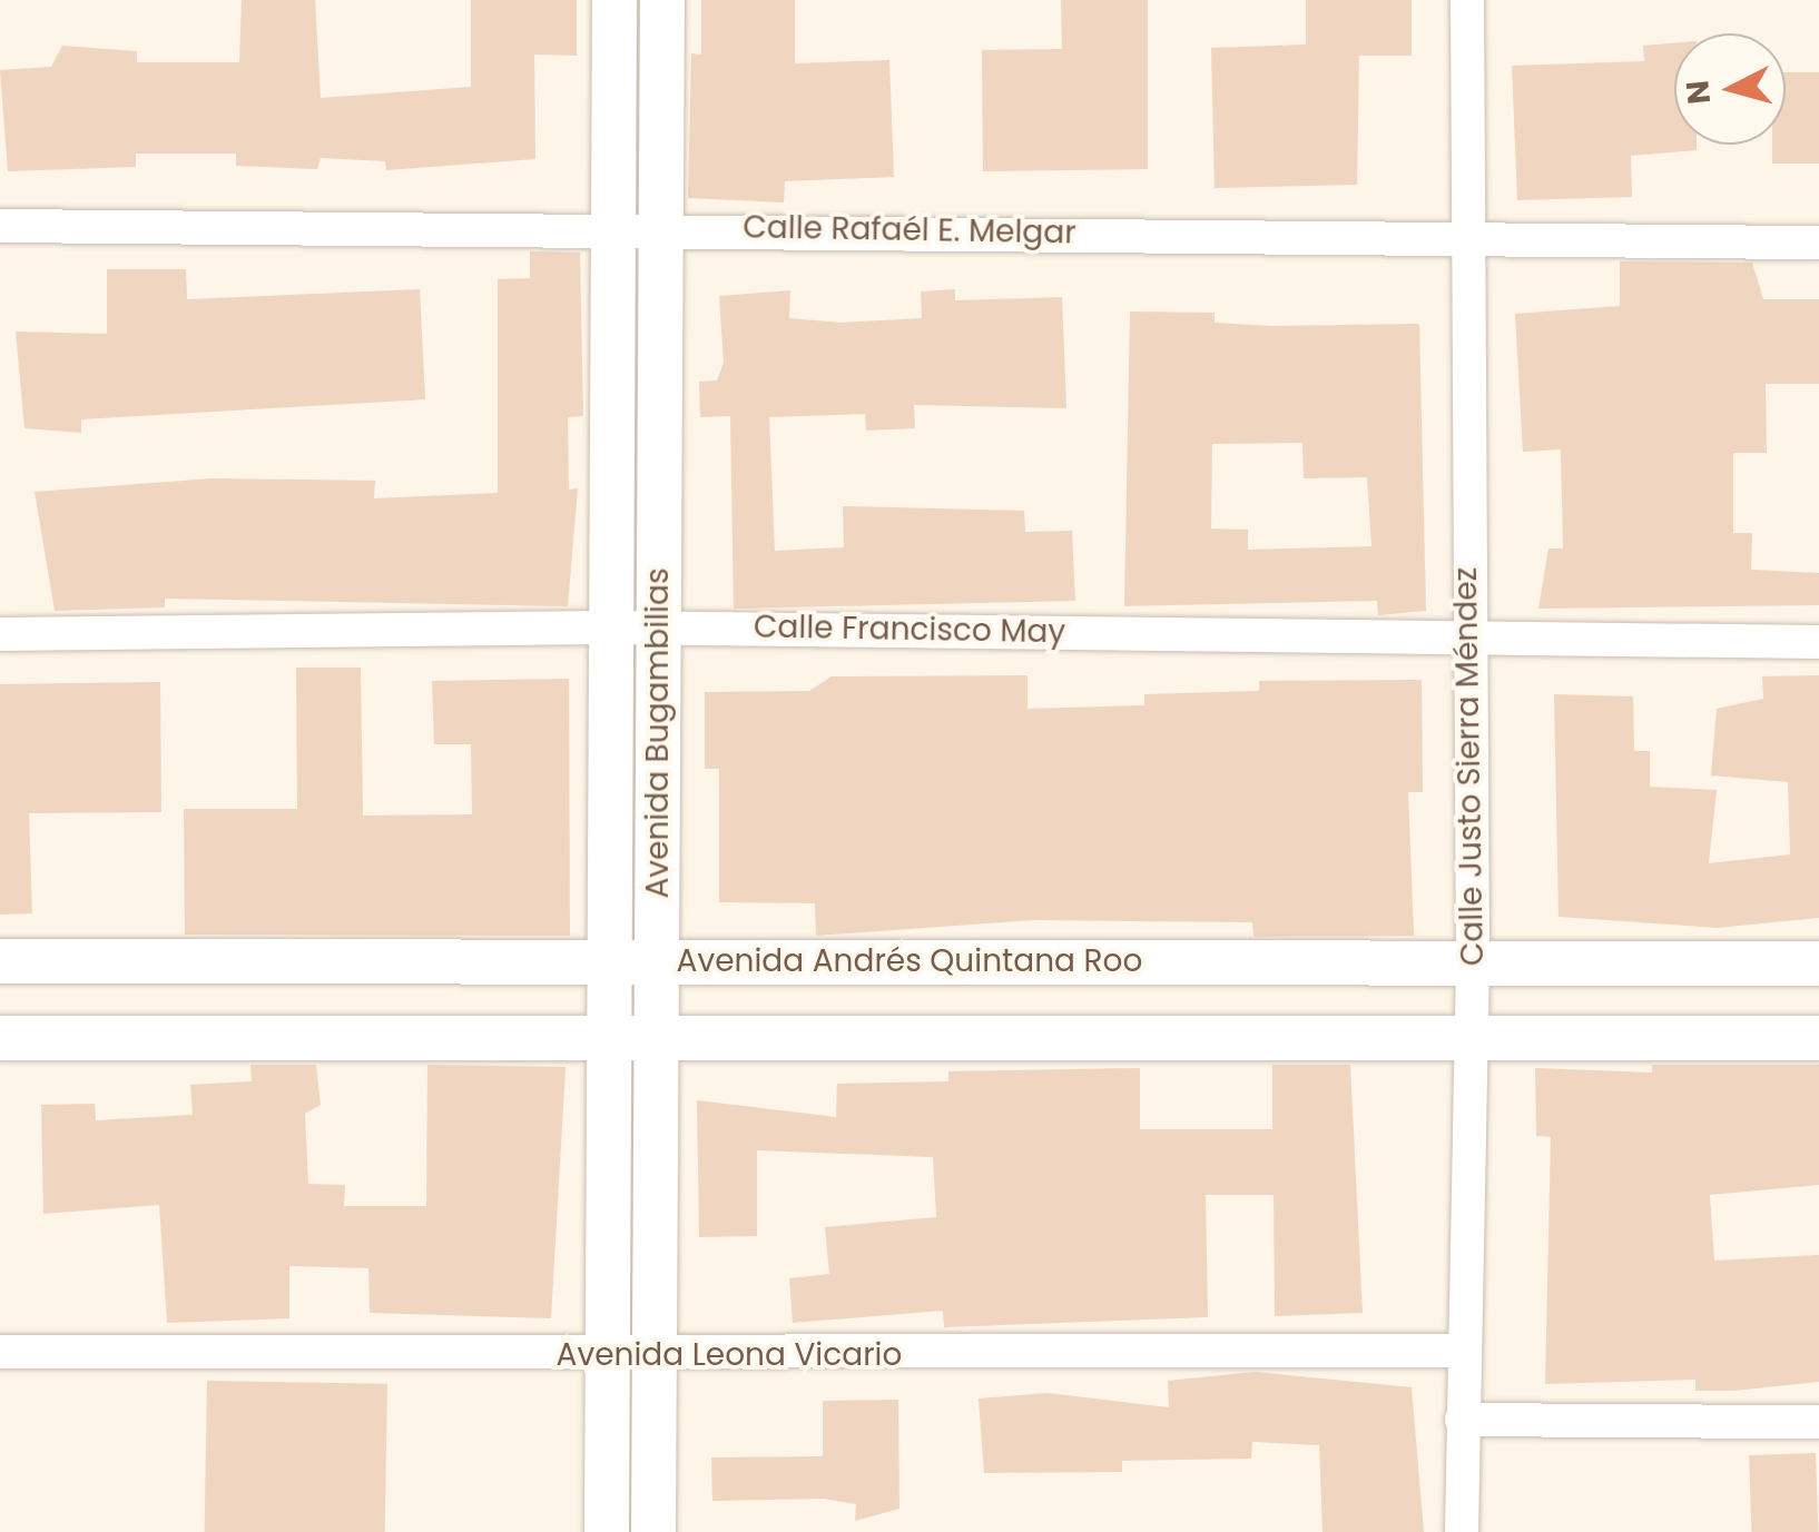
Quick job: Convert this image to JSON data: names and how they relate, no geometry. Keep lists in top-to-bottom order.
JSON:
{
  "streets": {
    "main road": ["Avenida Bugambilias", "Avenida Andrés Quintana Roo"],
    "street": [
      "Calle Rafaél E. Melgar",
      "Calle Francisco May",
      "Calle Justo Sierra Méndez",
      "Avenida Leona Vicario"
    ]
  },
  "crossings": [
    ["Calle Rafaél E. Melgar", "Avenida Bugambilias"],
    ["Calle Rafaél E. Melgar", "Calle Justo Sierra Méndez"],
    ["Calle Francisco May", "Avenida Bugambilias"],
    ["Calle Francisco May", "Calle Justo Sierra Méndez"],
    ["Avenida Bugambilias", "Avenida Andrés Quintana Roo"],
    ["Avenida Bugambilias", "Avenida Leona Vicario"],
    ["Calle Justo Sierra Méndez", "Avenida Andrés Quintana Roo"],
    ["Calle Justo Sierra Méndez", "Avenida Leona Vicario"]
  ],
  "north": "left"
}
